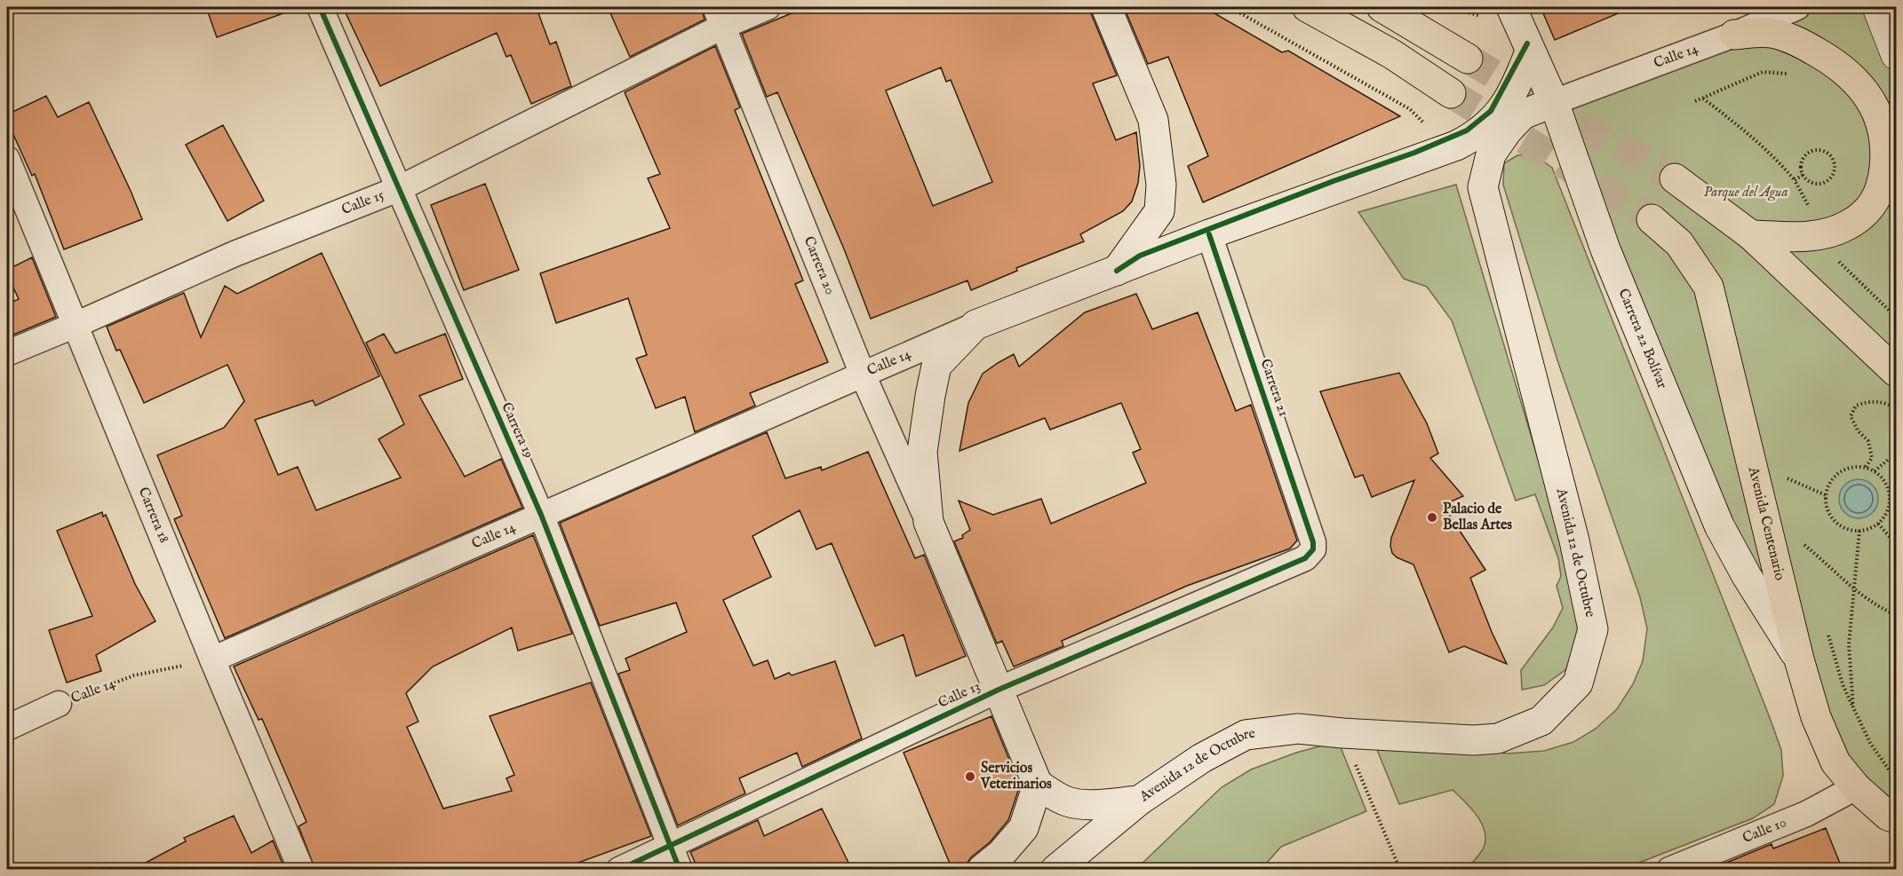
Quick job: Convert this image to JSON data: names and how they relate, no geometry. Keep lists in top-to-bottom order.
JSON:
{
  "streets": {
    "main road": [
      "Calle 14",
      "Carrera 20",
      "Carrera 22 Bolívar",
      "Avenida Centenario",
      "Avenida 12 de Octubre"
    ],
    "street": [
      "Calle 15",
      "Carrera 21",
      "Carrera 19",
      "Carrera 18",
      "Calle 13",
      "Calle 10"
    ]
  },
  "crossings": [
    ["Calle 14", "Carrera 20"],
    ["Calle 14", "Carrera 22 Bolívar"],
    ["Calle 14", "Carrera 21"],
    ["Calle 14", "Carrera 19"],
    ["Calle 14", "Carrera 18"],
    ["Calle 14", "Avenida 12 de Octubre"],
    ["Calle 15", "Carrera 20"],
    ["Calle 15", "Carrera 19"],
    ["Calle 15", "Carrera 18"],
    ["Carrera 20", "Calle 13"],
    ["Carrera 22 Bolívar", "Avenida Centenario"],
    ["Carrera 22 Bolívar", "Avenida 12 de Octubre"],
    ["Carrera 21", "Calle 13"],
    ["Carrera 19", "Calle 13"],
    ["Avenida Centenario", "Calle 10"]
  ],
  "parks": ["Parque del Agua"],
  "places": ["Palacio de Bellas Artes", "Servicios Veterinarios"]
}
